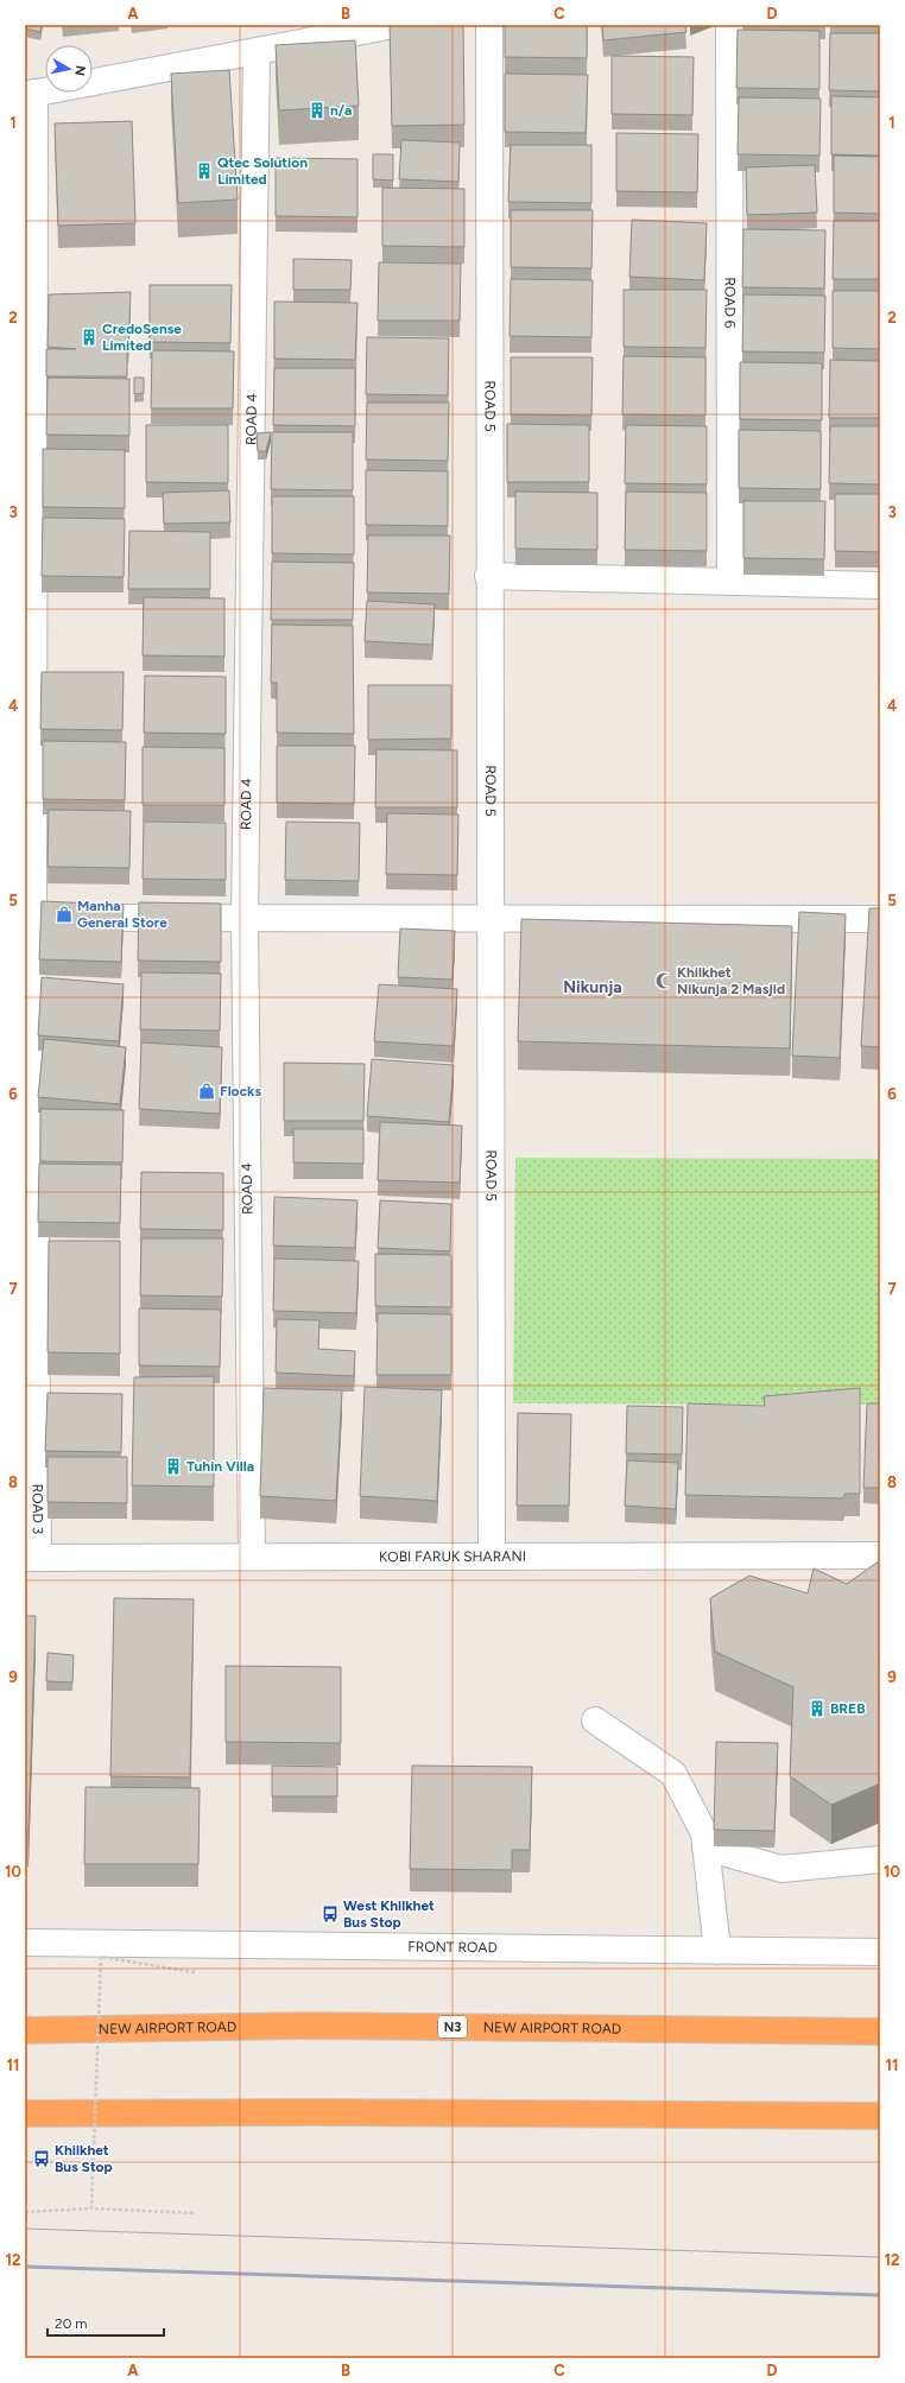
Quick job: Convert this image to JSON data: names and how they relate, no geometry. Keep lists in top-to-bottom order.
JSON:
{
  "streets": {
    "highway": ["N3", "NEW AIRPORT ROAD"],
    "street": [
      "ROAD 6",
      "ROAD 5",
      "ROAD 4",
      "ROAD 3",
      "KOBI FARUK SHARANI",
      "FRONT ROAD"
    ]
  },
  "crossings": [
    ["ROAD 5", "KOBI FARUK SHARANI"],
    ["ROAD 4", "KOBI FARUK SHARANI"],
    ["ROAD 3", "KOBI FARUK SHARANI"]
  ],
  "districts": ["Nikunja"],
  "places": {
    "building": [
      "n/a",
      "Qtec Solution Limited",
      "CredoSense Limited",
      "Tuhin Villa",
      "BREB"
    ],
    "shop": ["Manha General Store", "Flocks"],
    "mosque": ["Khilkhet Nikunja 2 Masjid"],
    "bus stop": ["West Khilkhet Bus Stop", "Khilkhet Bus Stop"]
  },
  "scale_bar": "20 m",
  "north": "right",
  "grid": {
    "columns": [
      "A",
      "B",
      "C",
      "D"
    ],
    "rows": [
      "1",
      "2",
      "3",
      "4",
      "5",
      "6",
      "7",
      "8",
      "9",
      "10",
      "11",
      "12"
    ]
  }
}
